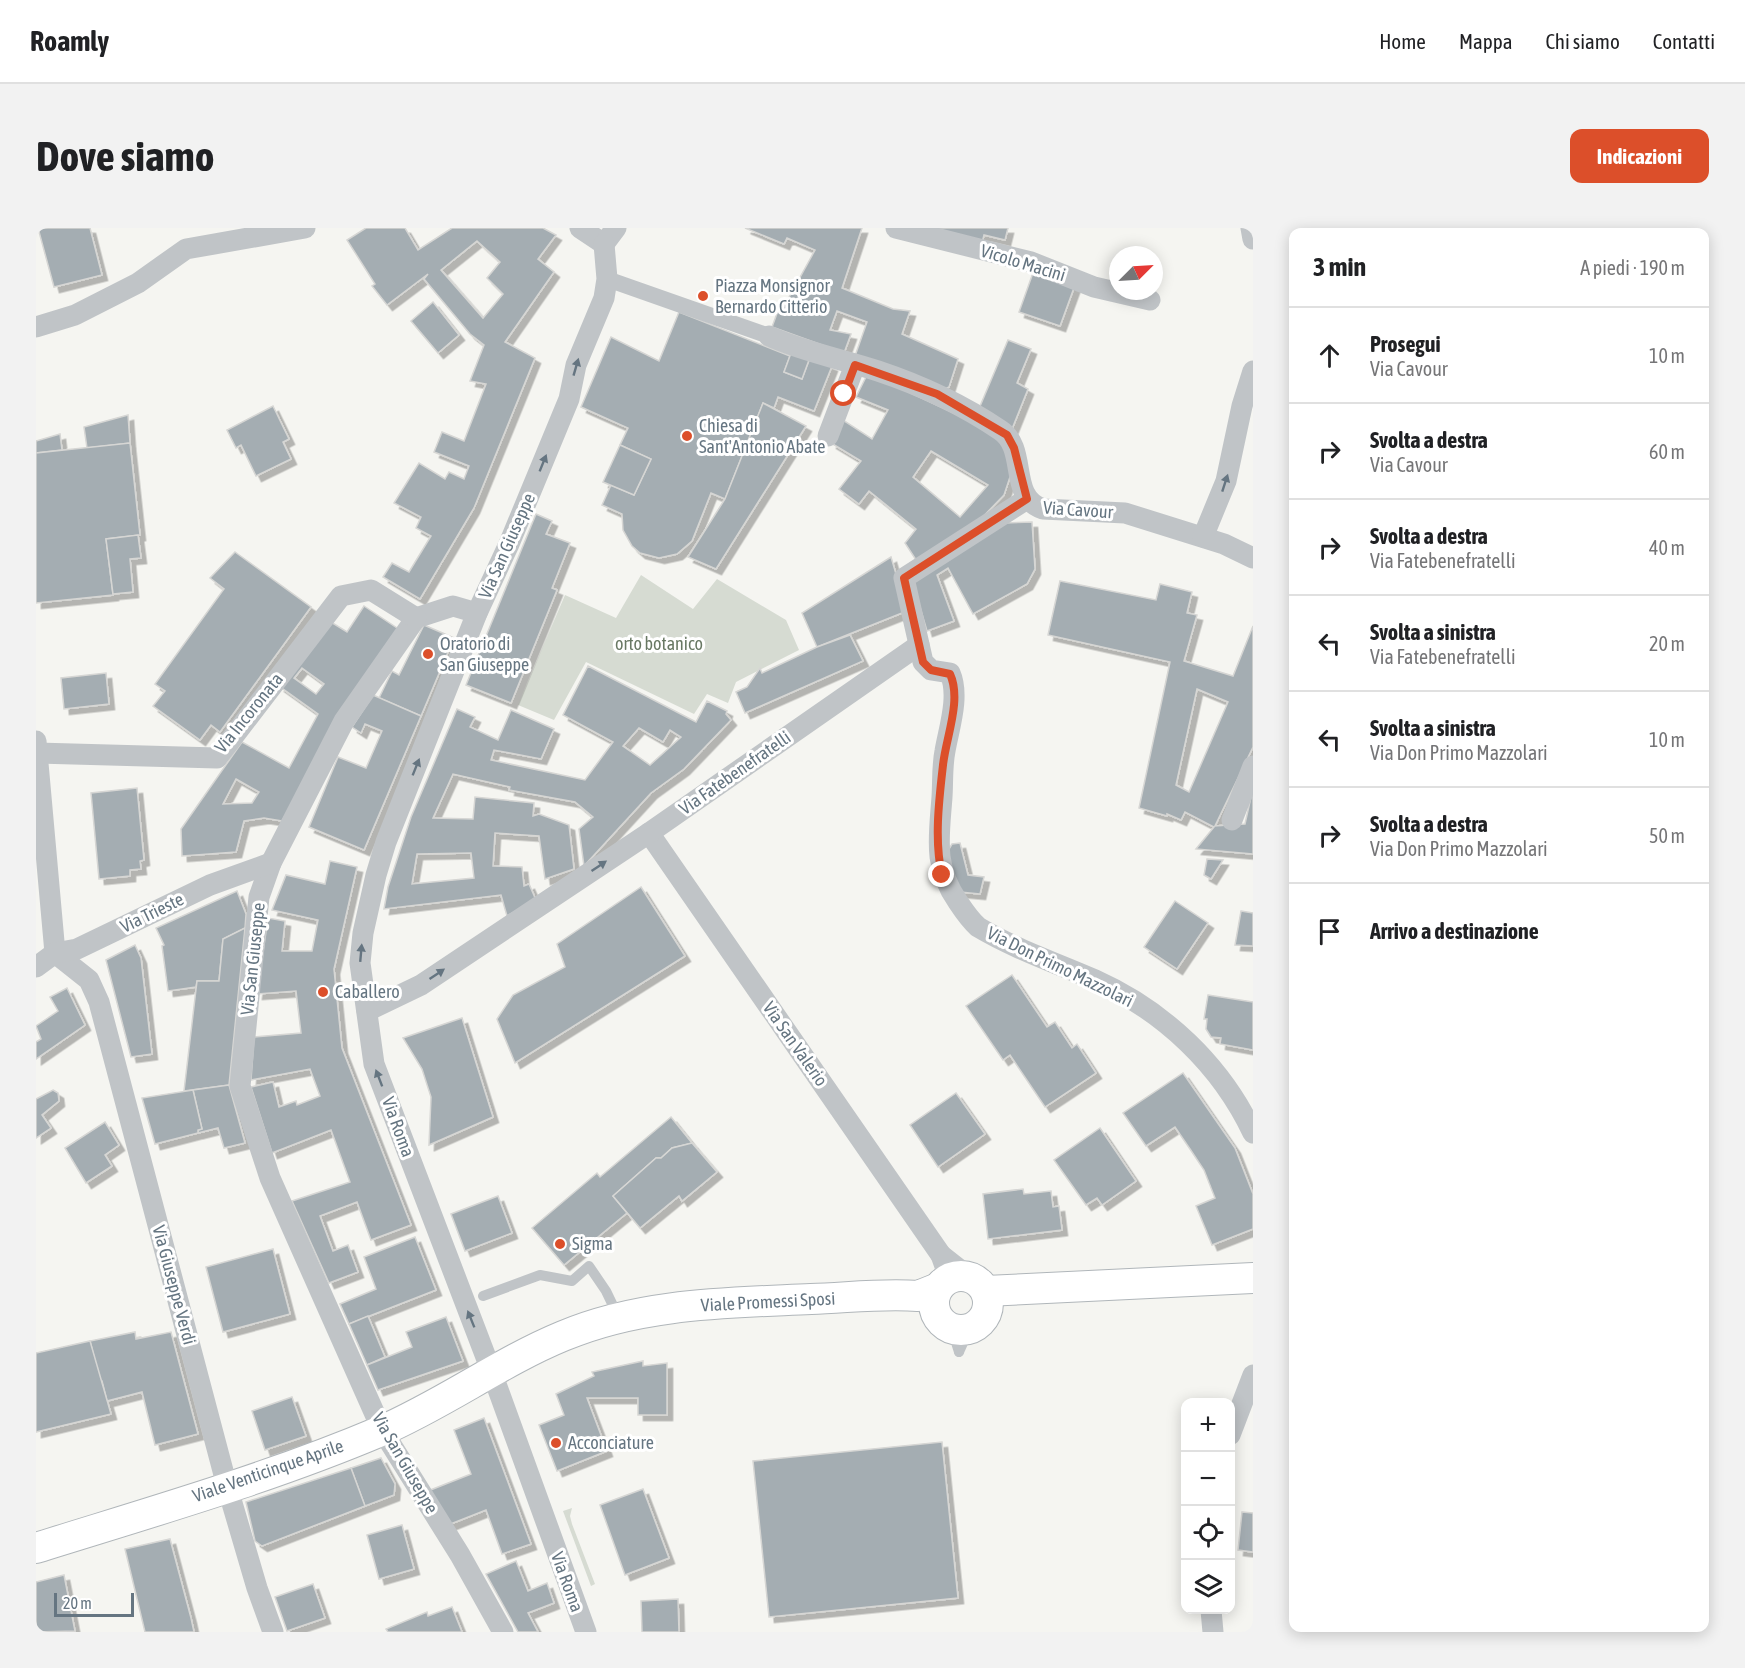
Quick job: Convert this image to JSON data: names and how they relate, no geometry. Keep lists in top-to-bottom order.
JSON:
{
  "streets": {
    "main road": ["Viale Promessi Sposi", "Viale Venticinque Aprile"],
    "street": [
      "Vicolo Macini",
      "Via Cavour",
      "Via San Giuseppe",
      "Via Incoronata",
      "Via Fatebenefratelli",
      "Via Trieste",
      "Via Don Primo Mazzolari",
      "Via San Valerio",
      "Via Roma",
      "Via Giuseppe Verdi"
    ]
  },
  "crossings": [
    ["Via San Giuseppe", "Via Incoronata"],
    ["Via San Giuseppe", "Via Trieste"],
    ["Via San Giuseppe", "Via Roma"],
    ["Via San Giuseppe", "Viale Venticinque Aprile"],
    ["Via Fatebenefratelli", "Via Don Primo Mazzolari"],
    ["Via Fatebenefratelli", "Via San Valerio"],
    ["Via Fatebenefratelli", "Via Roma"],
    ["Via Trieste", "Via Giuseppe Verdi"],
    ["Via San Valerio", "Viale Promessi Sposi"],
    ["Via Roma", "Viale Promessi Sposi"],
    ["Via Roma", "Viale Venticinque Aprile"],
    ["Via Giuseppe Verdi", "Viale Venticinque Aprile"],
    ["Viale Promessi Sposi", "Viale Venticinque Aprile"]
  ],
  "one_way": ["Via Fatebenefratelli", "Via Roma"],
  "parks": ["orto botanico"],
  "places": [
    "Piazza Monsignor Bernardo Citterio",
    "Chiesa di Sant'Antonio Abate",
    "Oratorio di San Giuseppe",
    "Caballero",
    "Sigma",
    "Acconciature"
  ],
  "scale_bar": "20 m",
  "north": "top right",
  "page": {
    "header": "Roamly",
    "nav": [
      "Home",
      "Mappa",
      "Chi siamo",
      "Contatti"
    ],
    "buttons": "Indicazioni",
    "title": "Dove siamo",
    "heading": ["3 min", "A piedi · 190 m"],
    "list": [
      ["Prosegui", "Via Cavour", "10 m"],
      ["Svolta a destra", "Via Cavour", "60 m"],
      ["Svolta a destra", "Via Fatebenefratelli", "40 m"],
      ["Svolta a sinistra", "Via Fatebenefratelli", "20 m"],
      ["Svolta a sinistra", "Via Don Primo Mazzolari", "10 m"],
      ["Svolta a destra", "Via Don Primo Mazzolari", "50 m"],
      "Arrivo a destinazione"
    ],
    "map_buttons": ["+", "−"],
    "scale": "20 m"
  }
}
